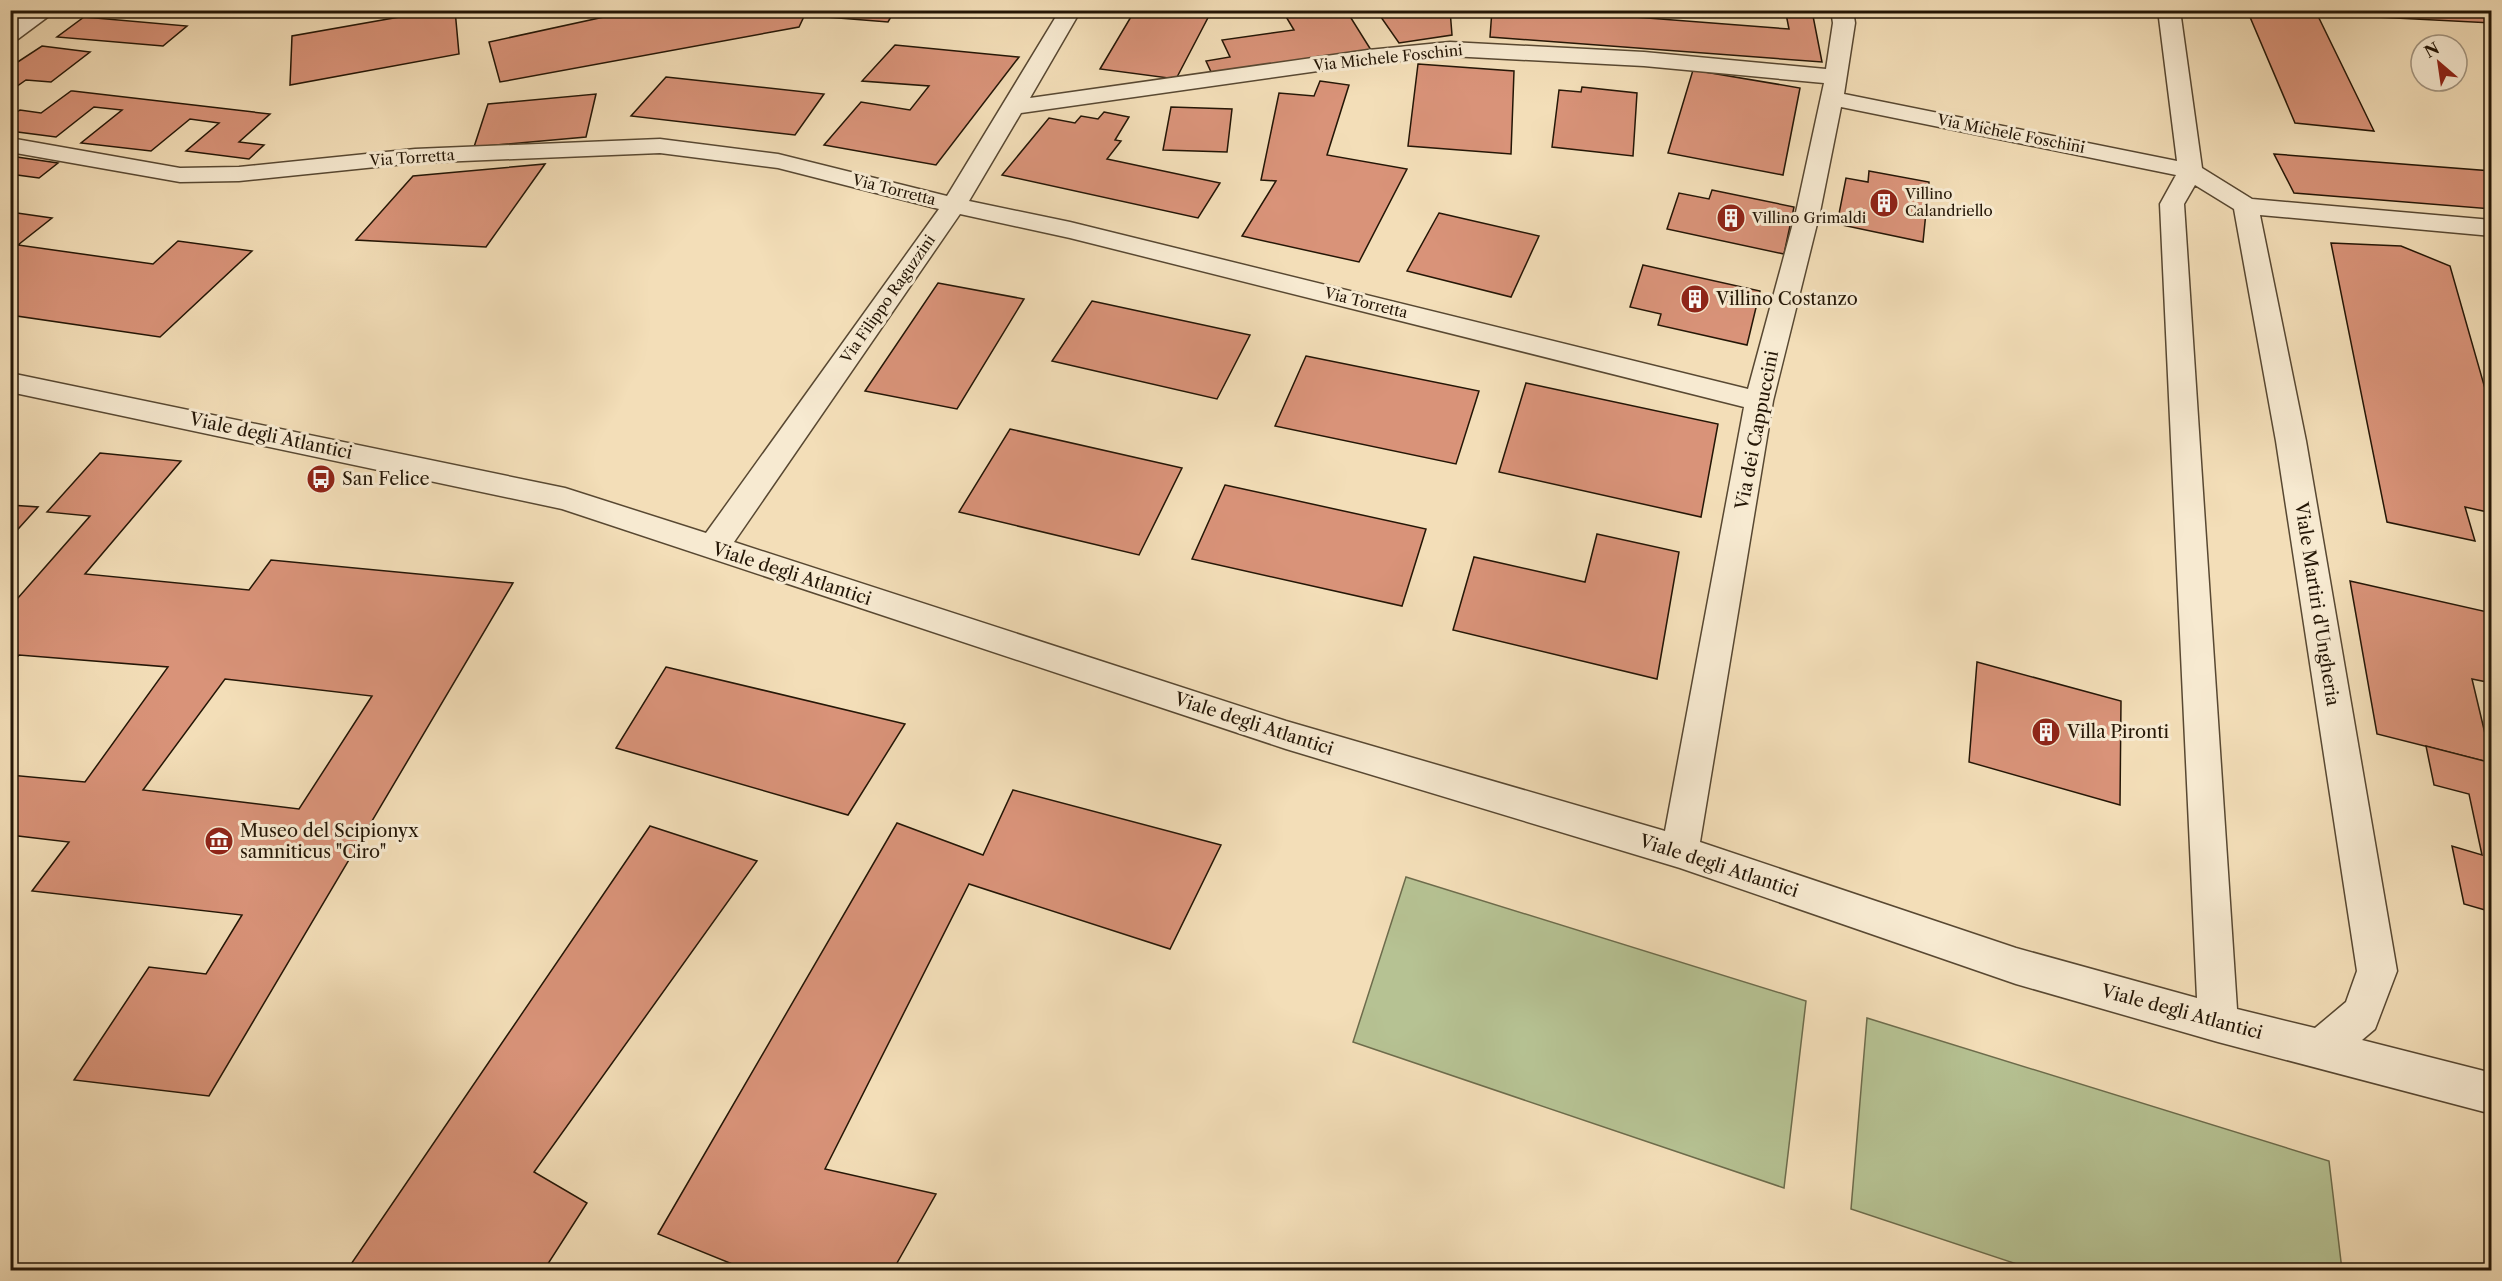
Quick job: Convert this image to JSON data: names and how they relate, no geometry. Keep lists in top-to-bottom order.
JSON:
{
  "streets": {
    "street": [
      "Via Michele Foschini",
      "Via Torretta",
      "Via Filippo Raguzzini",
      "Via dei Cappuccini",
      "Viale degli Atlantici",
      "Viale Martiri d'Ungheria"
    ]
  },
  "crossings": [
    ["Via Michele Foschini", "Via Filippo Raguzzini"],
    ["Via Michele Foschini", "Via dei Cappuccini"],
    ["Via Torretta", "Via Filippo Raguzzini"],
    ["Via Torretta", "Via dei Cappuccini"],
    ["Via Filippo Raguzzini", "Viale degli Atlantici"],
    ["Via dei Cappuccini", "Viale degli Atlantici"],
    ["Viale degli Atlantici", "Viale Martiri d'Ungheria"]
  ],
  "places": {
    "building": [
      "Villino Calandriello",
      "Villino Grimaldi",
      "Villino Costanzo",
      "Villa Pironti"
    ],
    "bus stop": ["San Felice"],
    "museum": ["Museo del Scipionyx samniticus \"Ciro\""]
  },
  "north": "top left"
}
